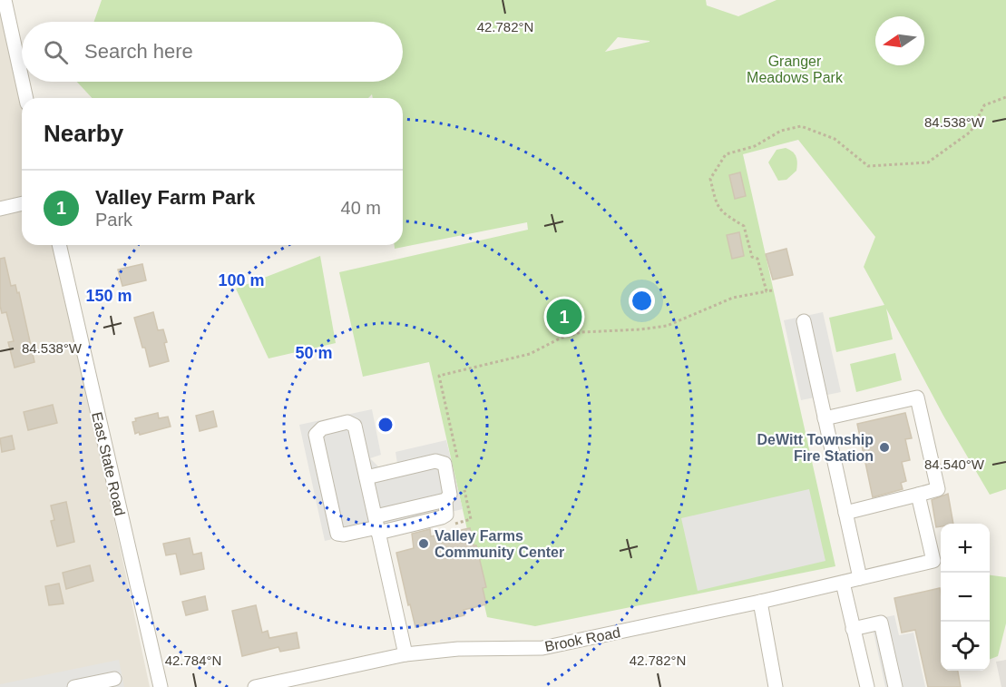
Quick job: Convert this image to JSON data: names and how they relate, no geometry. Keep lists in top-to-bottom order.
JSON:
{
  "streets": {
    "street": ["East State Road", "Brook Road"]
  },
  "parks": ["Granger Meadows Park"],
  "places": ["DeWitt Township Fire Station", "Valley Farms Community Center"],
  "north": "left",
  "page": {
    "search": "Search here",
    "heading": "Nearby",
    "list": [
      {
        "mark": "1",
        "name": "Valley Farm Park",
        "note": "Park",
        "value": "40 m"
      }
    ],
    "pins": "1",
    "map_buttons": ["+", "−"]
  },
  "coordinates": [
    "42.782°N",
    "84.538°W",
    "84.540°W",
    "42.784°N"
  ],
  "rings": ["100 m", "150 m", "50 m"]
}
